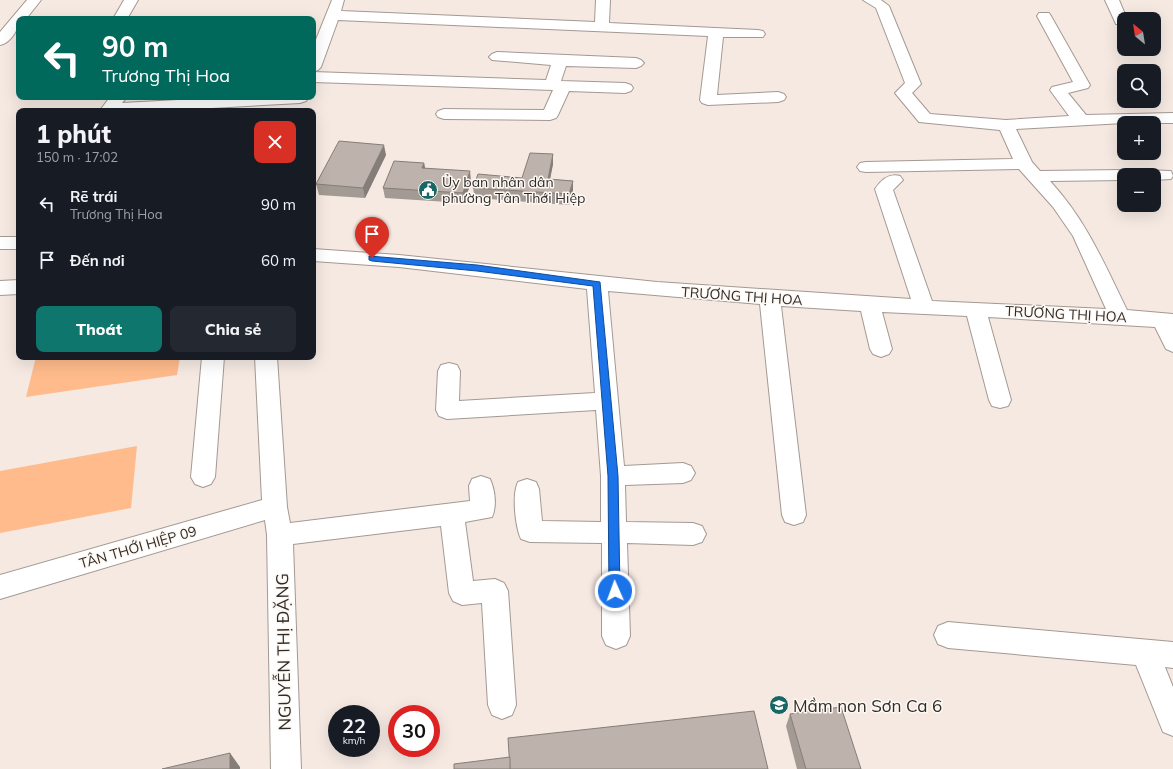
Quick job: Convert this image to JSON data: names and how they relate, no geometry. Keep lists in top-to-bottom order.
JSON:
{
  "streets": {
    "street": ["TRƯƠNG THỊ HOA", "TÂN THỚI HIỆP 09", "NGUYỄN THỊ ĐẶNG"]
  },
  "crossings": [
    ["TÂN THỚI HIỆP 09", "NGUYỄN THỊ ĐẶNG"]
  ],
  "places": {
    "public building": ["Ủy ban nhân dân phường Tân Thới Hiệp"],
    "school or university": ["Mầm non Sơn Ca 6"]
  },
  "north": "top left",
  "page": {
    "map_buttons": ["+", "−"],
    "turn": ["90 m", "Trương Thị Hoa"],
    "heading": ["1 phút", "150 m · 17:02"],
    "list": [
      {
        "name": "Rẽ trái",
        "note": "Trương Thị Hoa",
        "value": "90 m"
      },
      {
        "name": "Đến nơi",
        "value": "60 m"
      }
    ],
    "buttons": ["Thoát", "Chia sẻ"],
    "speed": "22 km/h",
    "limit": "30"
  }
}
